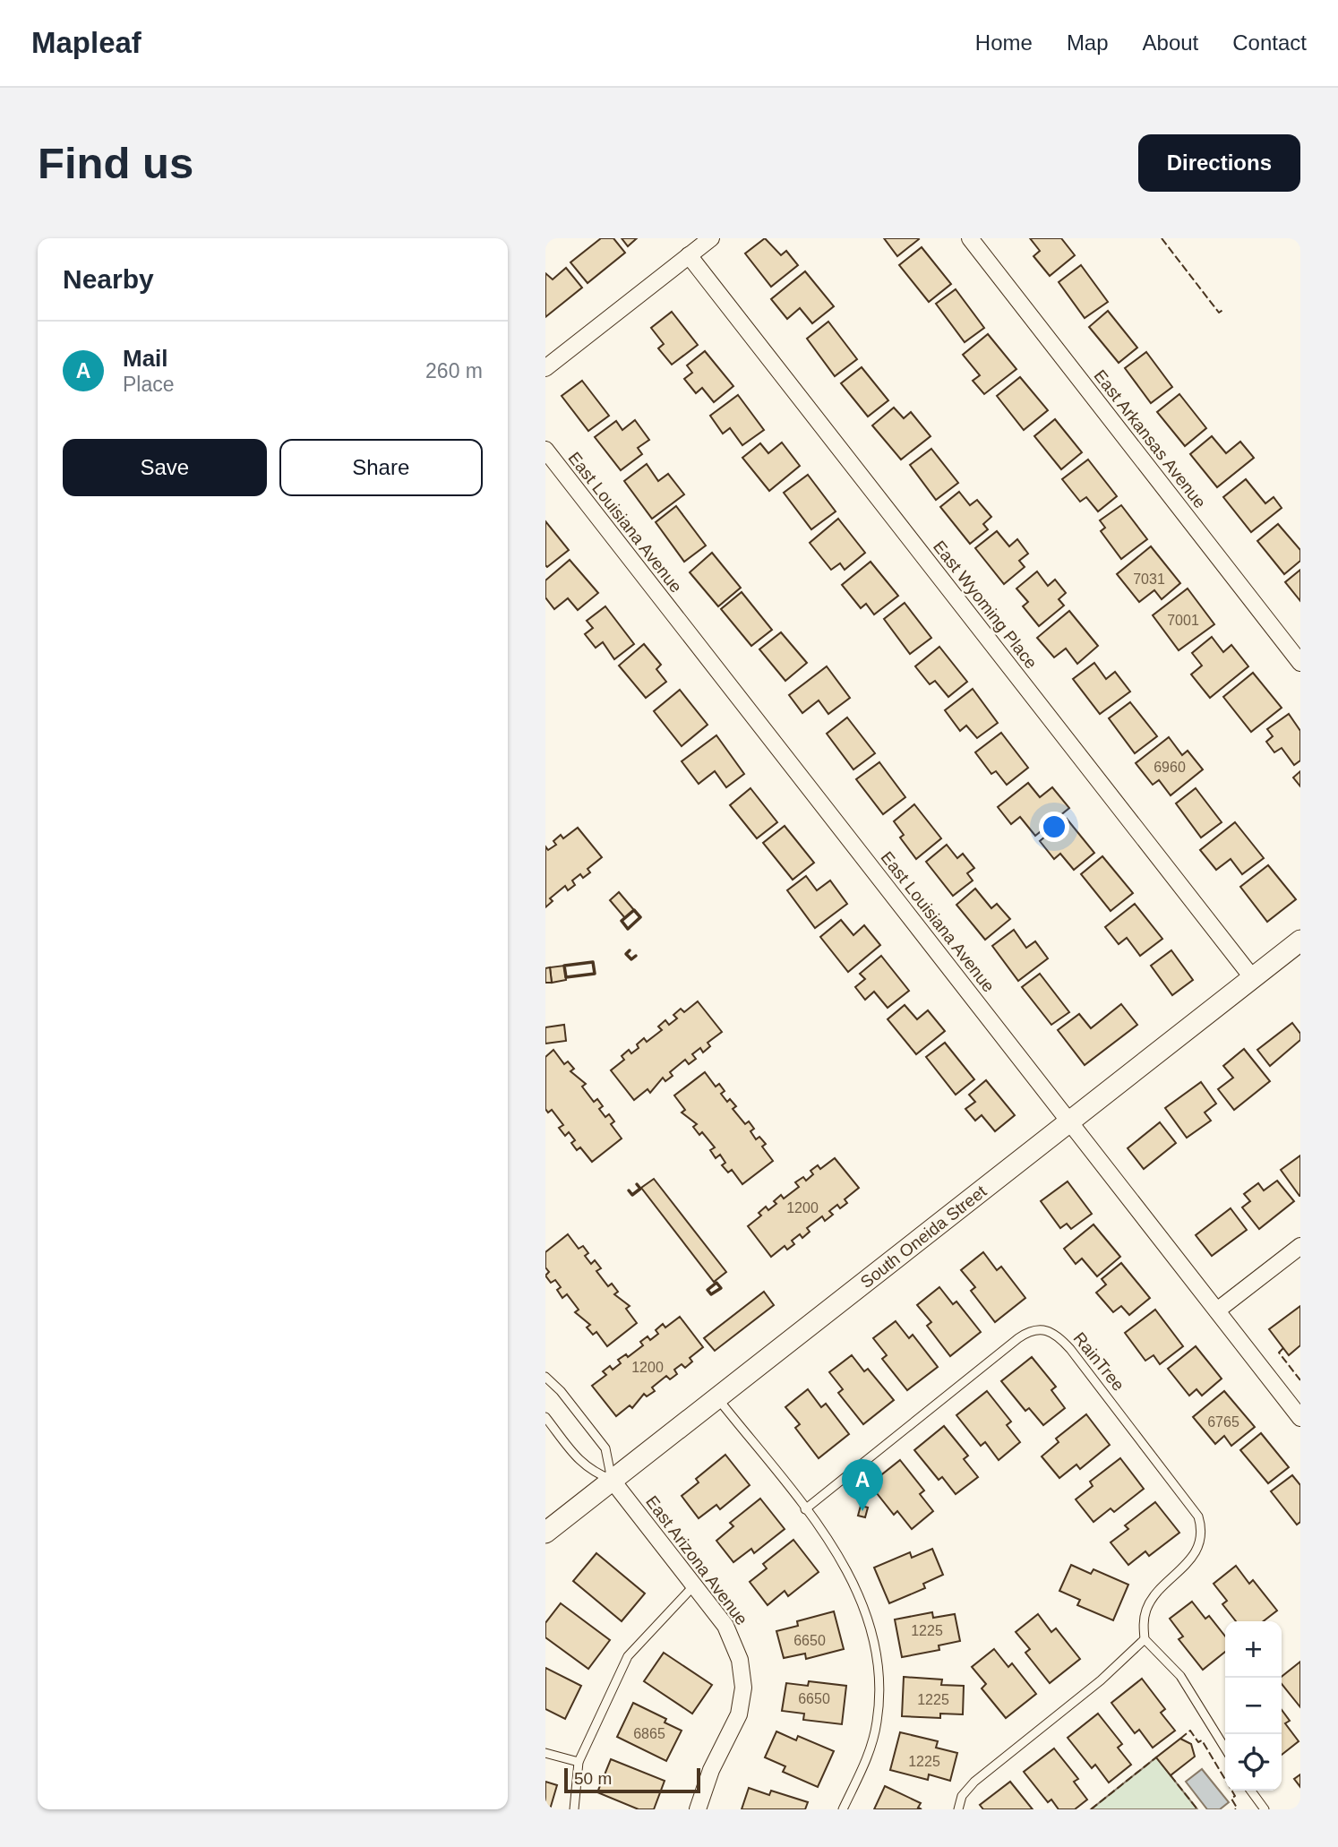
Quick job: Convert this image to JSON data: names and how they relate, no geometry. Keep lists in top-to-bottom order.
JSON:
{
  "streets": {
    "street": [
      "East Arkansas Avenue",
      "East Louisiana Avenue",
      "East Wyoming Place",
      "South Oneida Street",
      "East Arizona Avenue"
    ],
    "lane": ["RainTree"]
  },
  "crossings": [
    ["East Louisiana Avenue", "South Oneida Street"],
    ["East Wyoming Place", "South Oneida Street"],
    ["South Oneida Street", "East Arizona Avenue"]
  ],
  "house_numbers": [
    "7031",
    "7001",
    "6960",
    "1200",
    "1200",
    "6765",
    "1225",
    "6650",
    "6650",
    "1225",
    "6865",
    "1225"
  ],
  "scale_bar": "50 m",
  "page": {
    "header": "Mapleaf",
    "nav": [
      "Home",
      "Map",
      "About",
      "Contact"
    ],
    "buttons": [
      "Directions",
      ["Save", "Share"]
    ],
    "title": "Find us",
    "heading": "Nearby",
    "list": [
      {
        "mark": "A",
        "name": "Mail",
        "note": "Place",
        "value": "260 m"
      }
    ],
    "pins": "A",
    "map_buttons": ["+", "−"],
    "scale": "50 m"
  }
}
